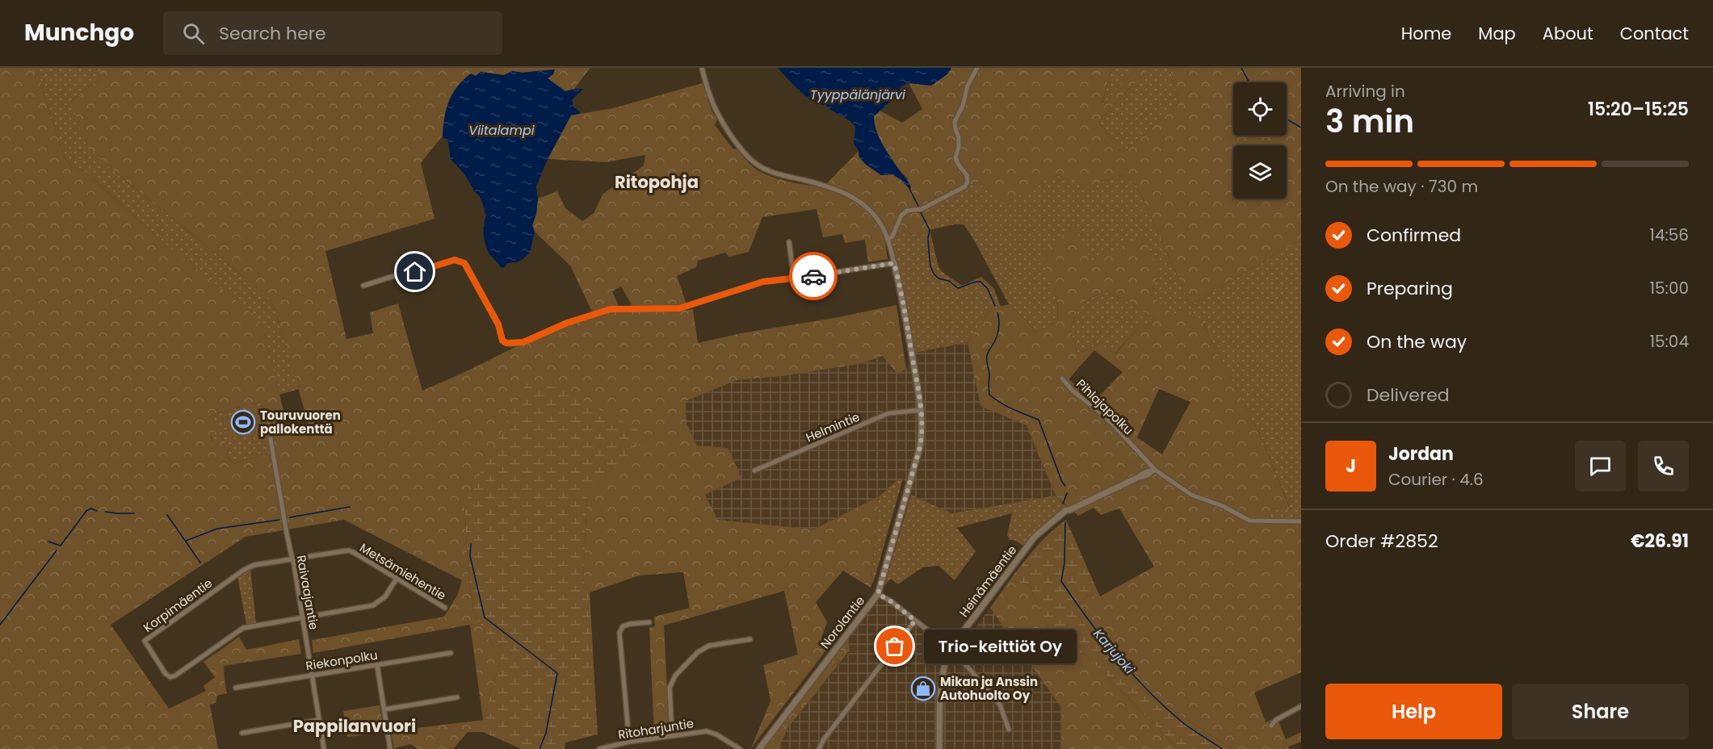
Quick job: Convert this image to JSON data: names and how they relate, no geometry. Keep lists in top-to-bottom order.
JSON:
{
  "streets": {
    "street": [
      "Pihlajapolku",
      "Helmintie",
      "Metsämiehentie",
      "Heinämäentie",
      "Raivaajantie",
      "Korpimäentie",
      "Norolantie",
      "Riekonpolku",
      "Ritoharjuntie"
    ]
  },
  "crossings": [
    ["Pihlajapolku", "Heinämäentie"],
    ["Helmintie", "Norolantie"],
    ["Metsämiehentie", "Raivaajantie"],
    ["Metsämiehentie", "Korpimäentie"],
    ["Raivaajantie", "Korpimäentie"],
    ["Raivaajantie", "Riekonpolku"]
  ],
  "districts": ["Ritopohja", "Pappilanvuori"],
  "water": ["Tyyppälänjärvi", "Viitalampi", "Karjujoki"],
  "places": {
    "sports": ["Touruvuoren pallokenttä"],
    "other": ["Trio-keittiöt Oy"],
    "shop": ["Mikan ja Anssin Autohuolto Oy"]
  },
  "page": {
    "header": "Munchgo",
    "search": "Search here",
    "nav": [
      "Home",
      "Map",
      "About",
      "Contact"
    ],
    "heading": ["3 min", "Arriving in", "15:20–15:25"],
    "panel": [
      "Jordan",
      "Courier · 4.6",
      "Order #2852",
      "€26.91"
    ],
    "bar": "On the way · 730 m",
    "list": [
      ["Confirmed", "14:56"],
      ["Preparing", "15:00"],
      ["On the way", "15:04"],
      "Delivered"
    ],
    "round": "J",
    "bubble": "Trio-keittiöt Oy",
    "buttons": ["Help", "Share"]
  }
}
